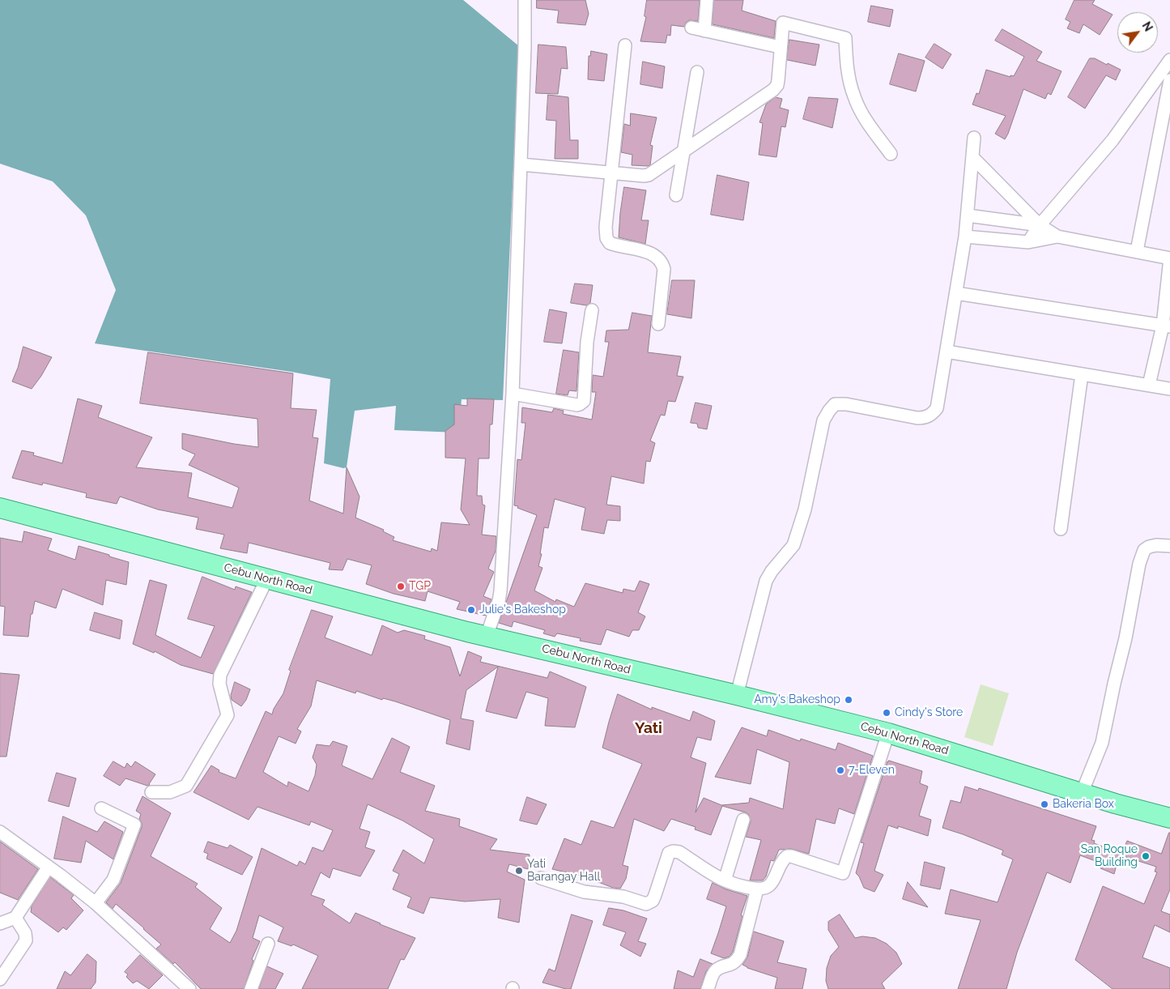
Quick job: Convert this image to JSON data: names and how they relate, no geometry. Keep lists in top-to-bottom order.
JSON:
{
  "streets": {
    "main road": ["Cebu North Road"]
  },
  "districts": ["Yati"],
  "places": [
    "TGP",
    "Julie's Bakeshop",
    "Amy's Bakeshop",
    "Cindy's Store",
    "7-Eleven",
    "Bakeria Box",
    "San Roque Building",
    "Yati Barangay Hall"
  ],
  "north": "top right"
}
